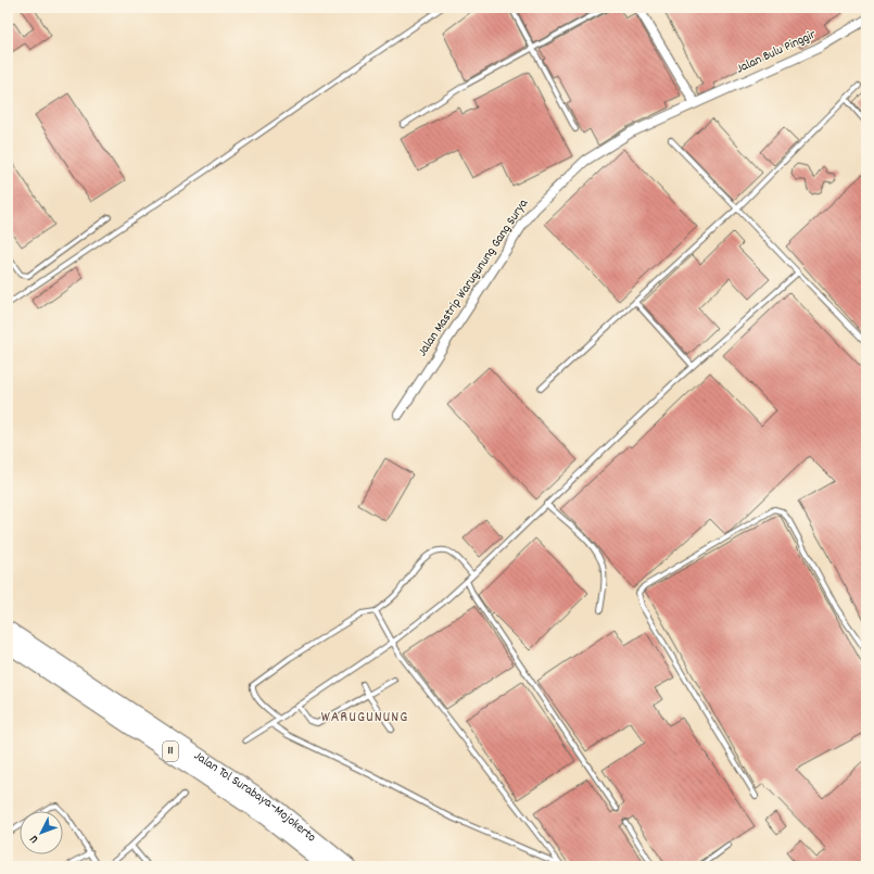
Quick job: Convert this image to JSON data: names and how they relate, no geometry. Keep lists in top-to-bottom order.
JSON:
{
  "streets": {
    "highway": ["11", "Jalan Tol Surabaya–Mojokerto"],
    "street": ["Jalan Bulu Pinggir", "Jalan Mastrip Warugunung Gang Surya"]
  },
  "crossings": [
    ["Jalan Bulu Pinggir", "Jalan Mastrip Warugunung Gang Surya"]
  ],
  "districts": ["WARUGUNUNG"],
  "north": "bottom left"
}
